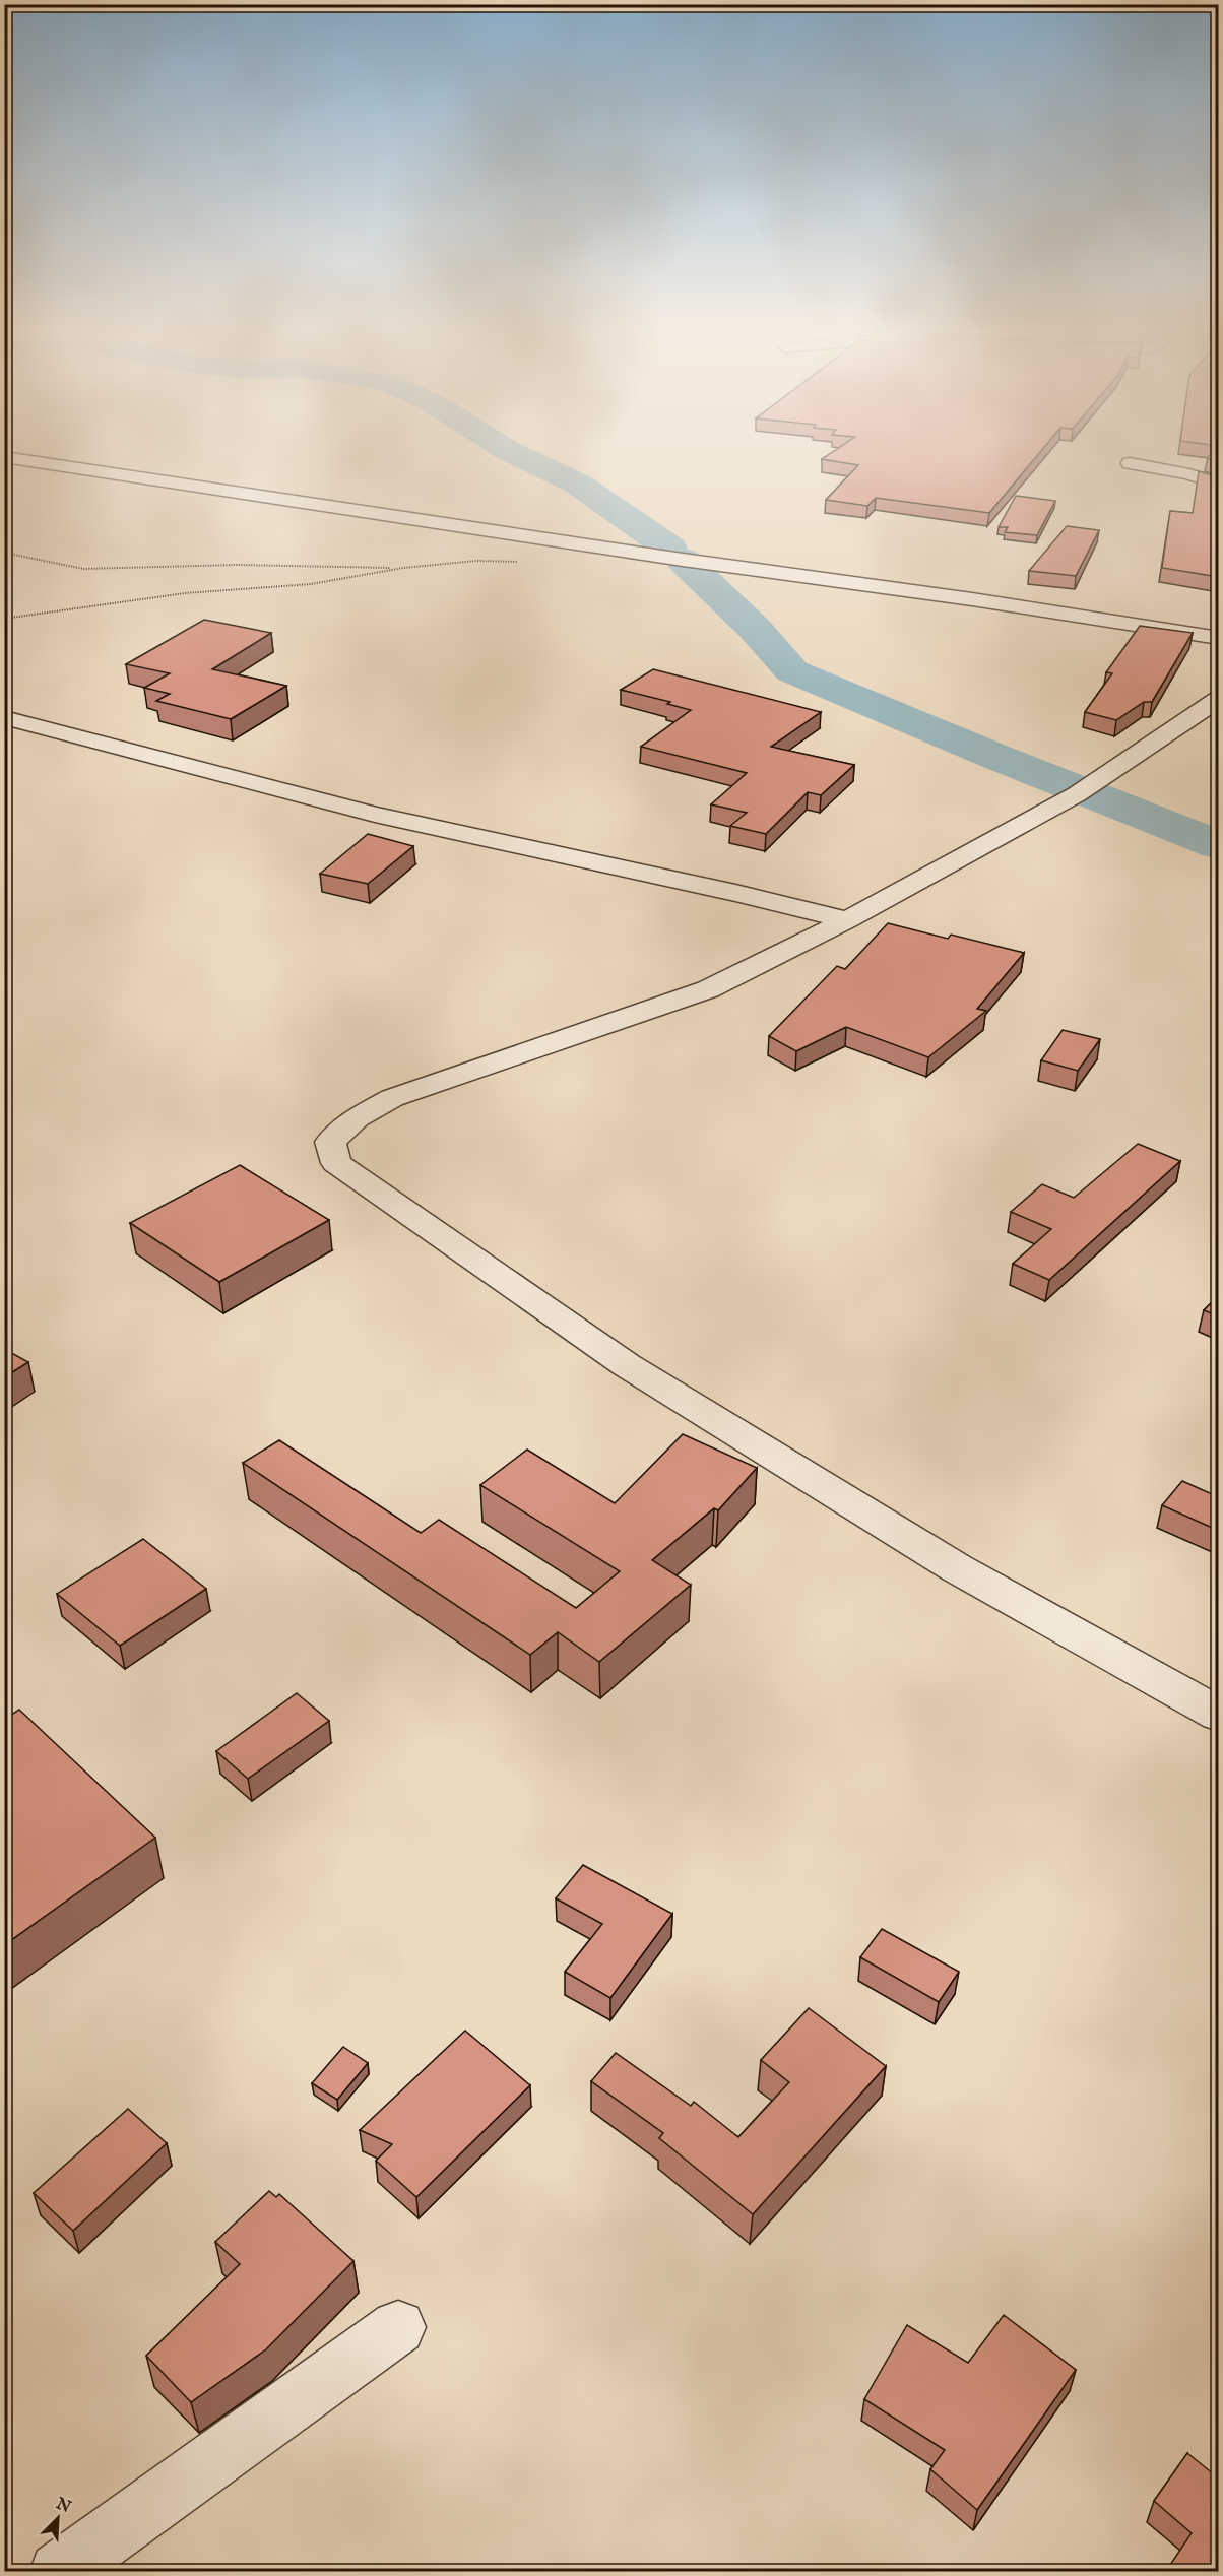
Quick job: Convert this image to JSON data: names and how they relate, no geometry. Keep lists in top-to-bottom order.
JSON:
{
  "north": "top right"
}
